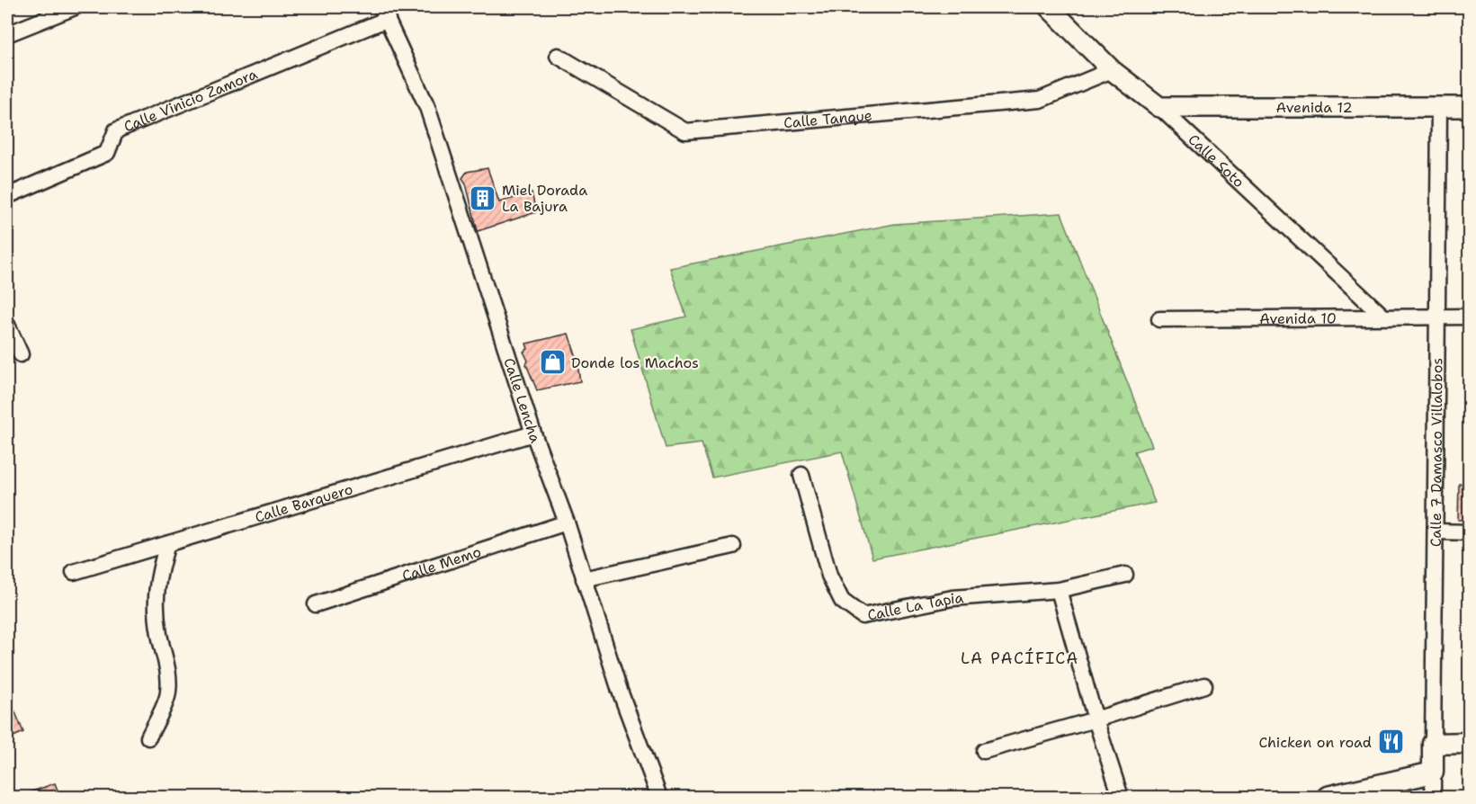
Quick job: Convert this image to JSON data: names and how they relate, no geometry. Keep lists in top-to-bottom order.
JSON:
{
  "streets": {
    "main road": ["Calle 7 Damasco Villalobos"],
    "street": [
      "Calle Vinicio Zamora",
      "Avenida 12",
      "Calle Tanque",
      "Calle Soto",
      "Avenida 10",
      "Calle Lencha",
      "Calle Barquero",
      "Calle Memo",
      "Calle La Tapia"
    ]
  },
  "crossings": [
    ["Calle Vinicio Zamora", "Calle Lencha"],
    ["Avenida 12", "Calle Soto"],
    ["Avenida 12", "Calle 7 Damasco Villalobos"],
    ["Calle Tanque", "Calle Soto"],
    ["Calle Soto", "Avenida 10"],
    ["Avenida 10", "Calle 7 Damasco Villalobos"],
    ["Calle Lencha", "Calle Barquero"],
    ["Calle Lencha", "Calle Memo"]
  ],
  "districts": ["LA PACÍFICA"],
  "places": {
    "building": ["Miel Dorada La Bajura"],
    "shop": ["Donde los Machos"],
    "restaurant": ["Chicken on road"]
  }
}
